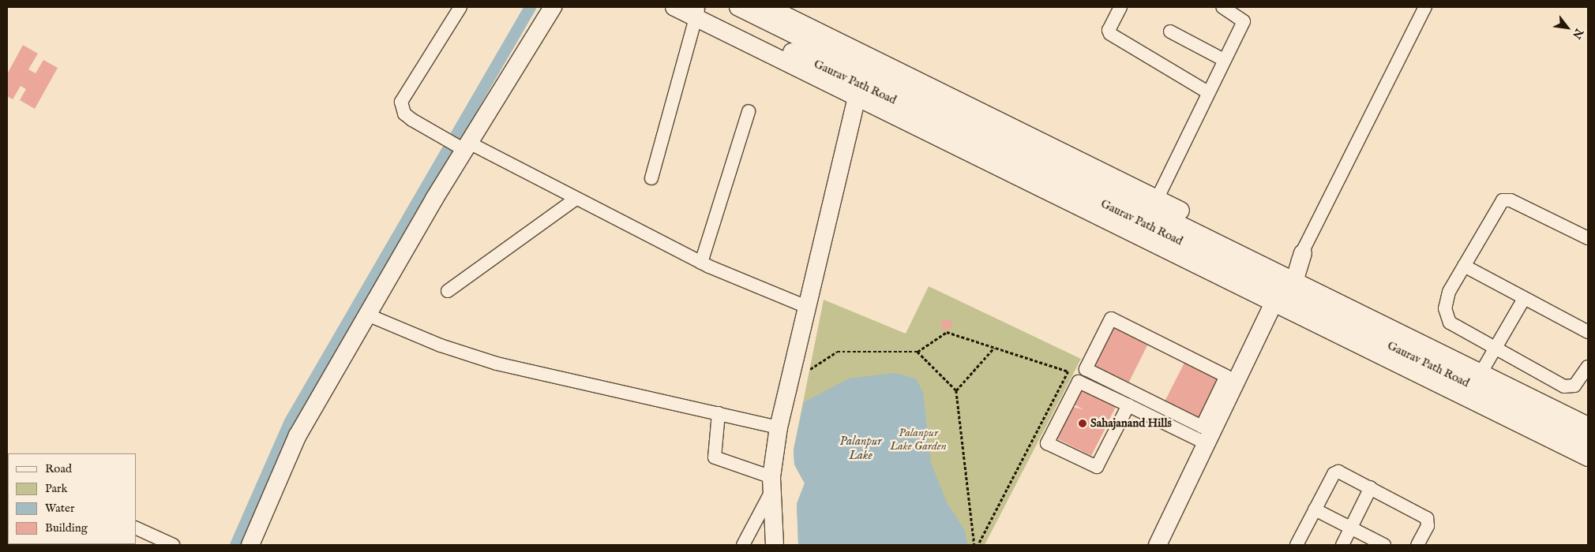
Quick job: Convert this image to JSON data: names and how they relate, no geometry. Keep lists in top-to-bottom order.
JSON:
{
  "streets": {
    "street": ["Gaurav Path Road"]
  },
  "water": ["Palanpur Lake"],
  "parks": ["Palanpur Lake Garden"],
  "places": ["Sahajanand Hills"],
  "legend": [
    "Road",
    "Park",
    "Water",
    "Building"
  ],
  "north": "bottom right"
}
